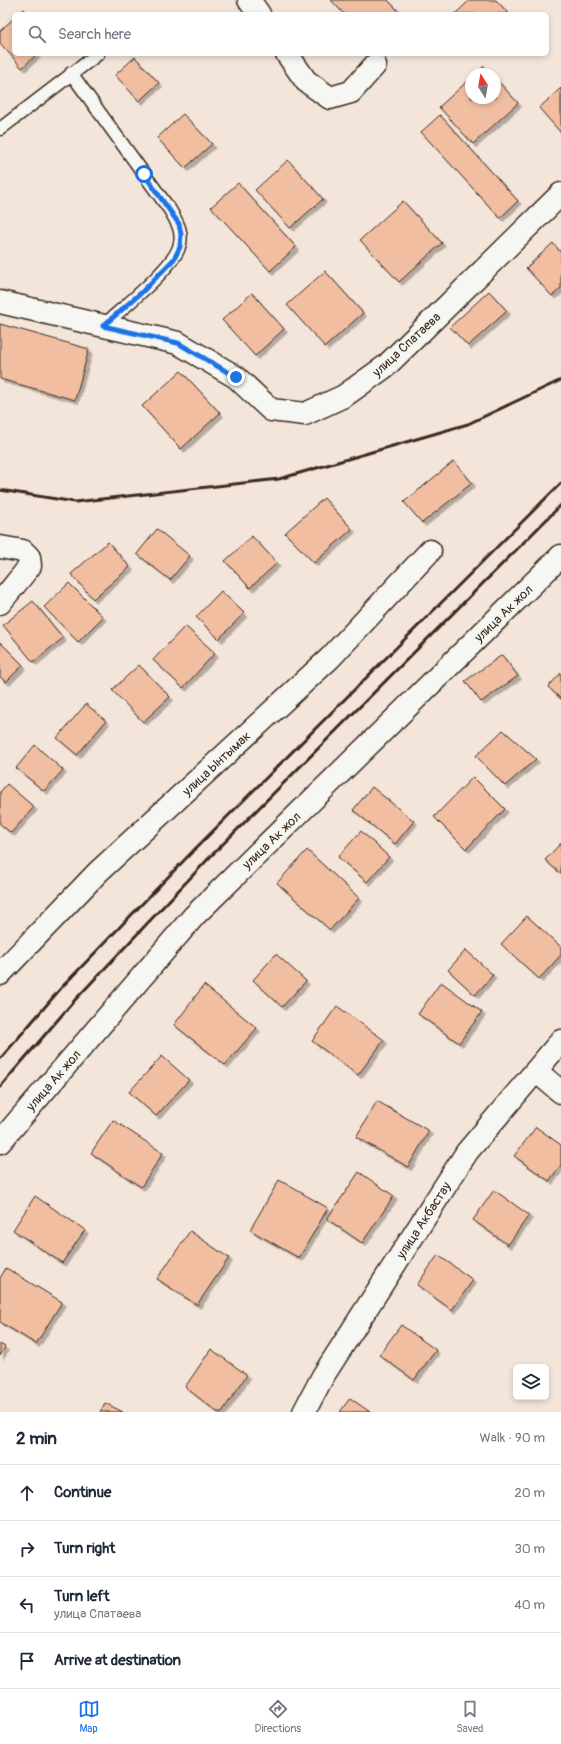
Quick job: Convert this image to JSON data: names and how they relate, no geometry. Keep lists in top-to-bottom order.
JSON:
{
  "streets": {
    "street": [
      "улица Спатаева",
      "улица Ак жол",
      "улица Ынтымак",
      "улица Акбастау"
    ]
  },
  "north": "top",
  "page": {
    "search": "Search here",
    "heading": ["2 min", "Walk · 90 m"],
    "list": [
      ["Continue", "20 m"],
      ["Turn right", "30 m"],
      ["Turn left", "улица Спатаева", "40 m"],
      "Arrive at destination"
    ],
    "nav": ["Map", "Directions", "Saved"]
  }
}
